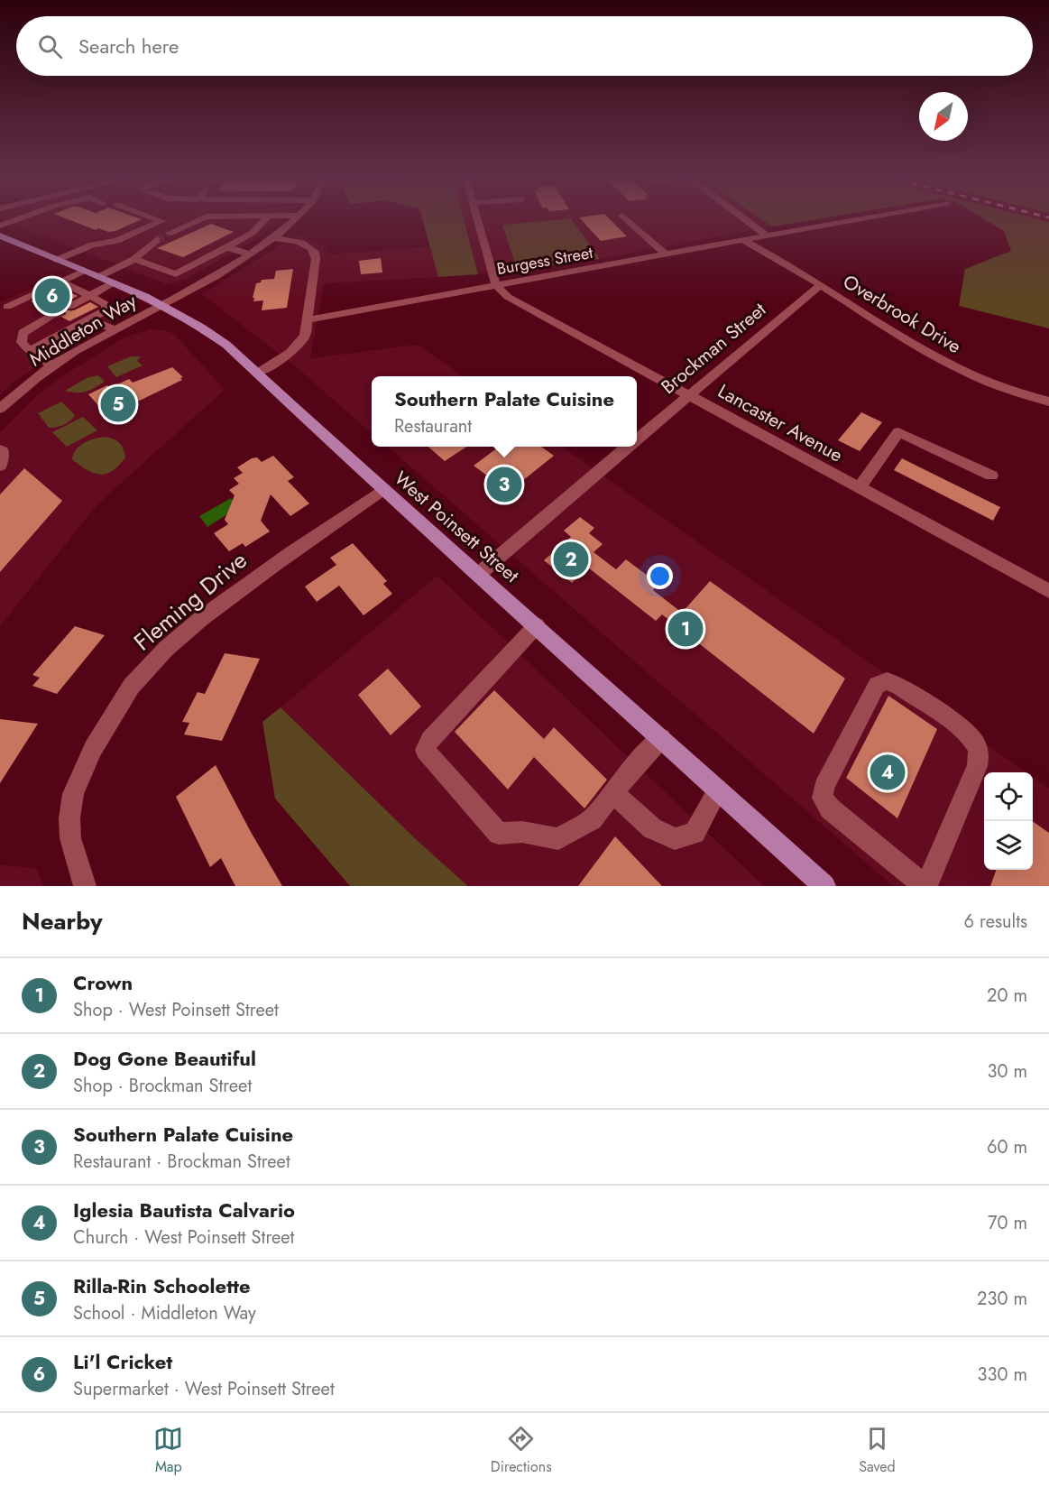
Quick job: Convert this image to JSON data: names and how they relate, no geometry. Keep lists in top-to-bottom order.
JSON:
{
  "streets": {
    "main road": ["West Poinsett Street"],
    "street": [
      "Burgess Street",
      "Overbrook Drive",
      "Middleton Way",
      "Brockman Street",
      "Lancaster Avenue",
      "Fleming Drive"
    ]
  },
  "crossings": [
    ["Burgess Street", "Overbrook Drive"],
    ["Burgess Street", "Lancaster Avenue"],
    ["Overbrook Drive", "Brockman Street"],
    ["Middleton Way", "West Poinsett Street"],
    ["Brockman Street", "Lancaster Avenue"],
    ["Brockman Street", "West Poinsett Street"],
    ["West Poinsett Street", "Fleming Drive"]
  ],
  "north": "bottom left",
  "page": {
    "search": "Search here",
    "pins": [
      "6",
      "5",
      "3",
      "2",
      "1",
      "4"
    ],
    "popup": ["Southern Palate Cuisine", "Restaurant"],
    "heading": ["Nearby", "6 results"],
    "list": [
      {
        "mark": "1",
        "name": "Crown",
        "note": "Shop · West Poinsett Street",
        "value": "20 m"
      },
      {
        "mark": "2",
        "name": "Dog Gone Beautiful",
        "note": "Shop · Brockman Street",
        "value": "30 m"
      },
      {
        "mark": "3",
        "name": "Southern Palate Cuisine",
        "note": "Restaurant · Brockman Street",
        "value": "60 m"
      },
      {
        "mark": "4",
        "name": "Iglesia Bautista Calvario",
        "note": "Church · West Poinsett Street",
        "value": "70 m"
      },
      {
        "mark": "5",
        "name": "Rilla-Rin Schoolette",
        "note": "School · Middleton Way",
        "value": "230 m"
      },
      {
        "mark": "6",
        "name": "Li'l Cricket",
        "note": "Supermarket · West Poinsett Street",
        "value": "330 m"
      }
    ],
    "nav": ["Map", "Directions", "Saved"]
  }
}
